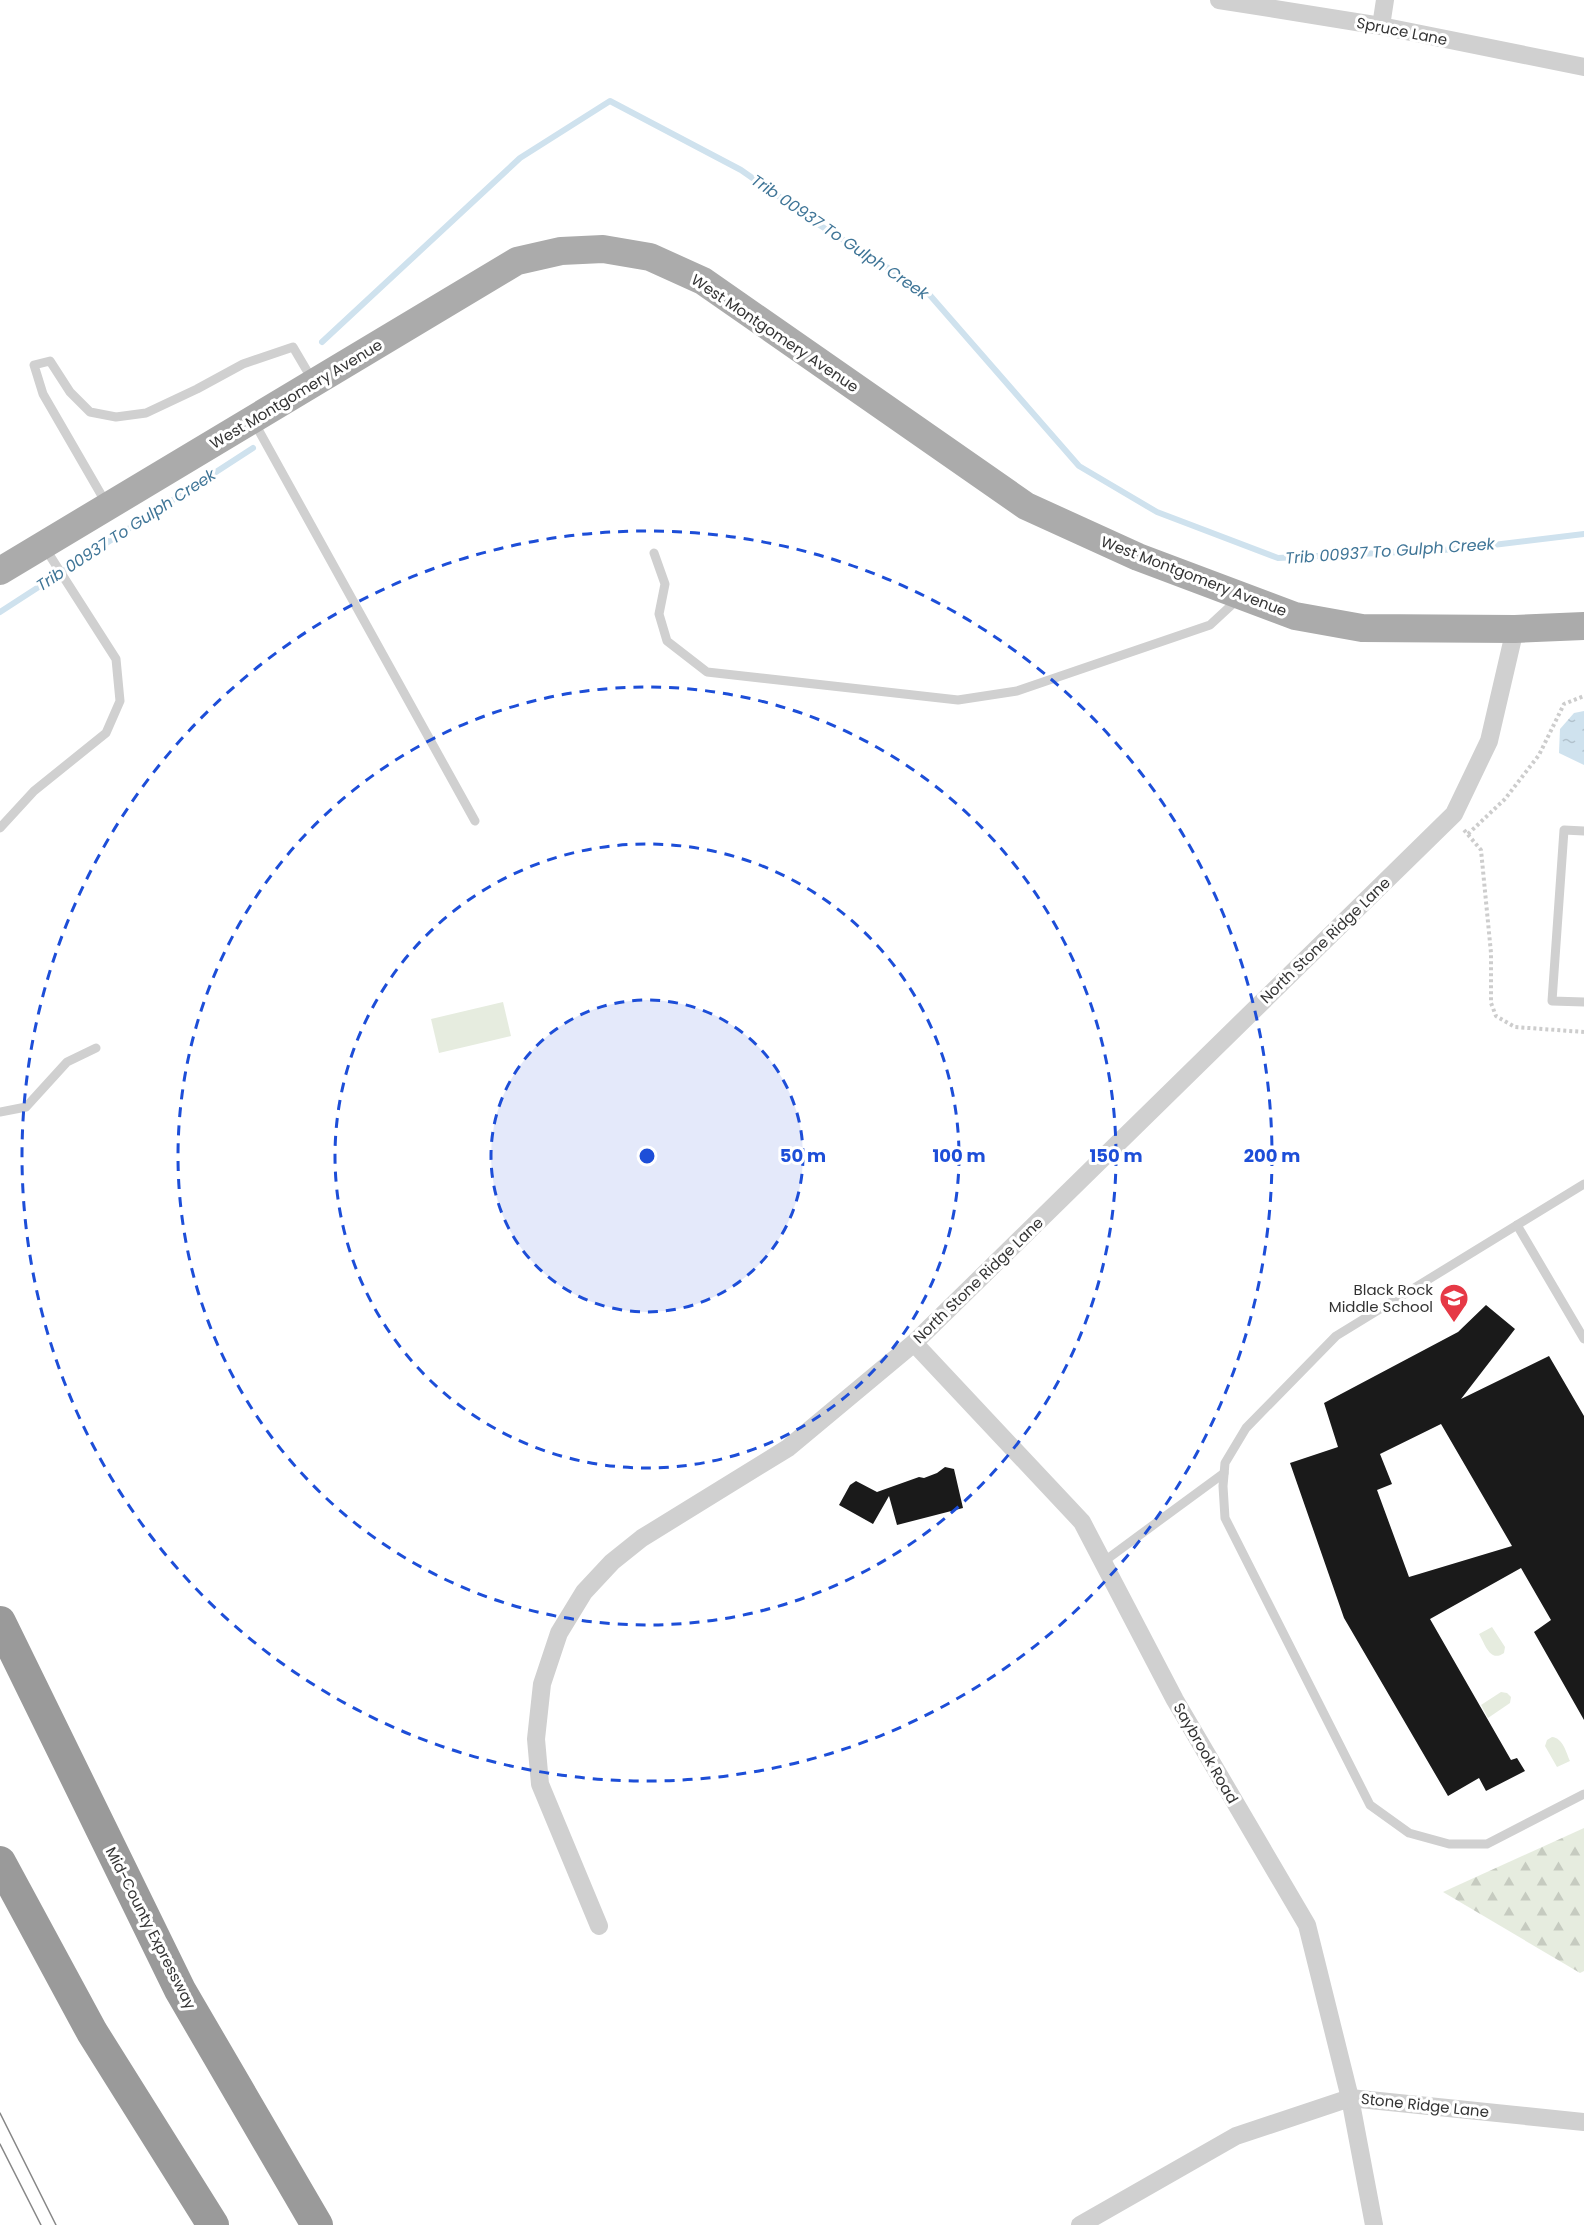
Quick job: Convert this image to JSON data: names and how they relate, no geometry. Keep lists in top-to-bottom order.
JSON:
{
  "streets": {
    "highway": ["Mid-County Expressway"],
    "main road": ["West Montgomery Avenue"],
    "street": [
      "Spruce Lane",
      "North Stone Ridge Lane",
      "Saybrook Road",
      "Stone Ridge Lane"
    ]
  },
  "crossings": [
    ["West Montgomery Avenue", "North Stone Ridge Lane"],
    ["North Stone Ridge Lane", "Saybrook Road"],
    ["Saybrook Road", "Stone Ridge Lane"]
  ],
  "water": ["Trib 00937 To Gulph Creek"],
  "places": {
    "school or university": ["Black Rock Middle School"]
  },
  "rings": [
    "50 m",
    "100 m",
    "150 m",
    "200 m"
  ]
}
